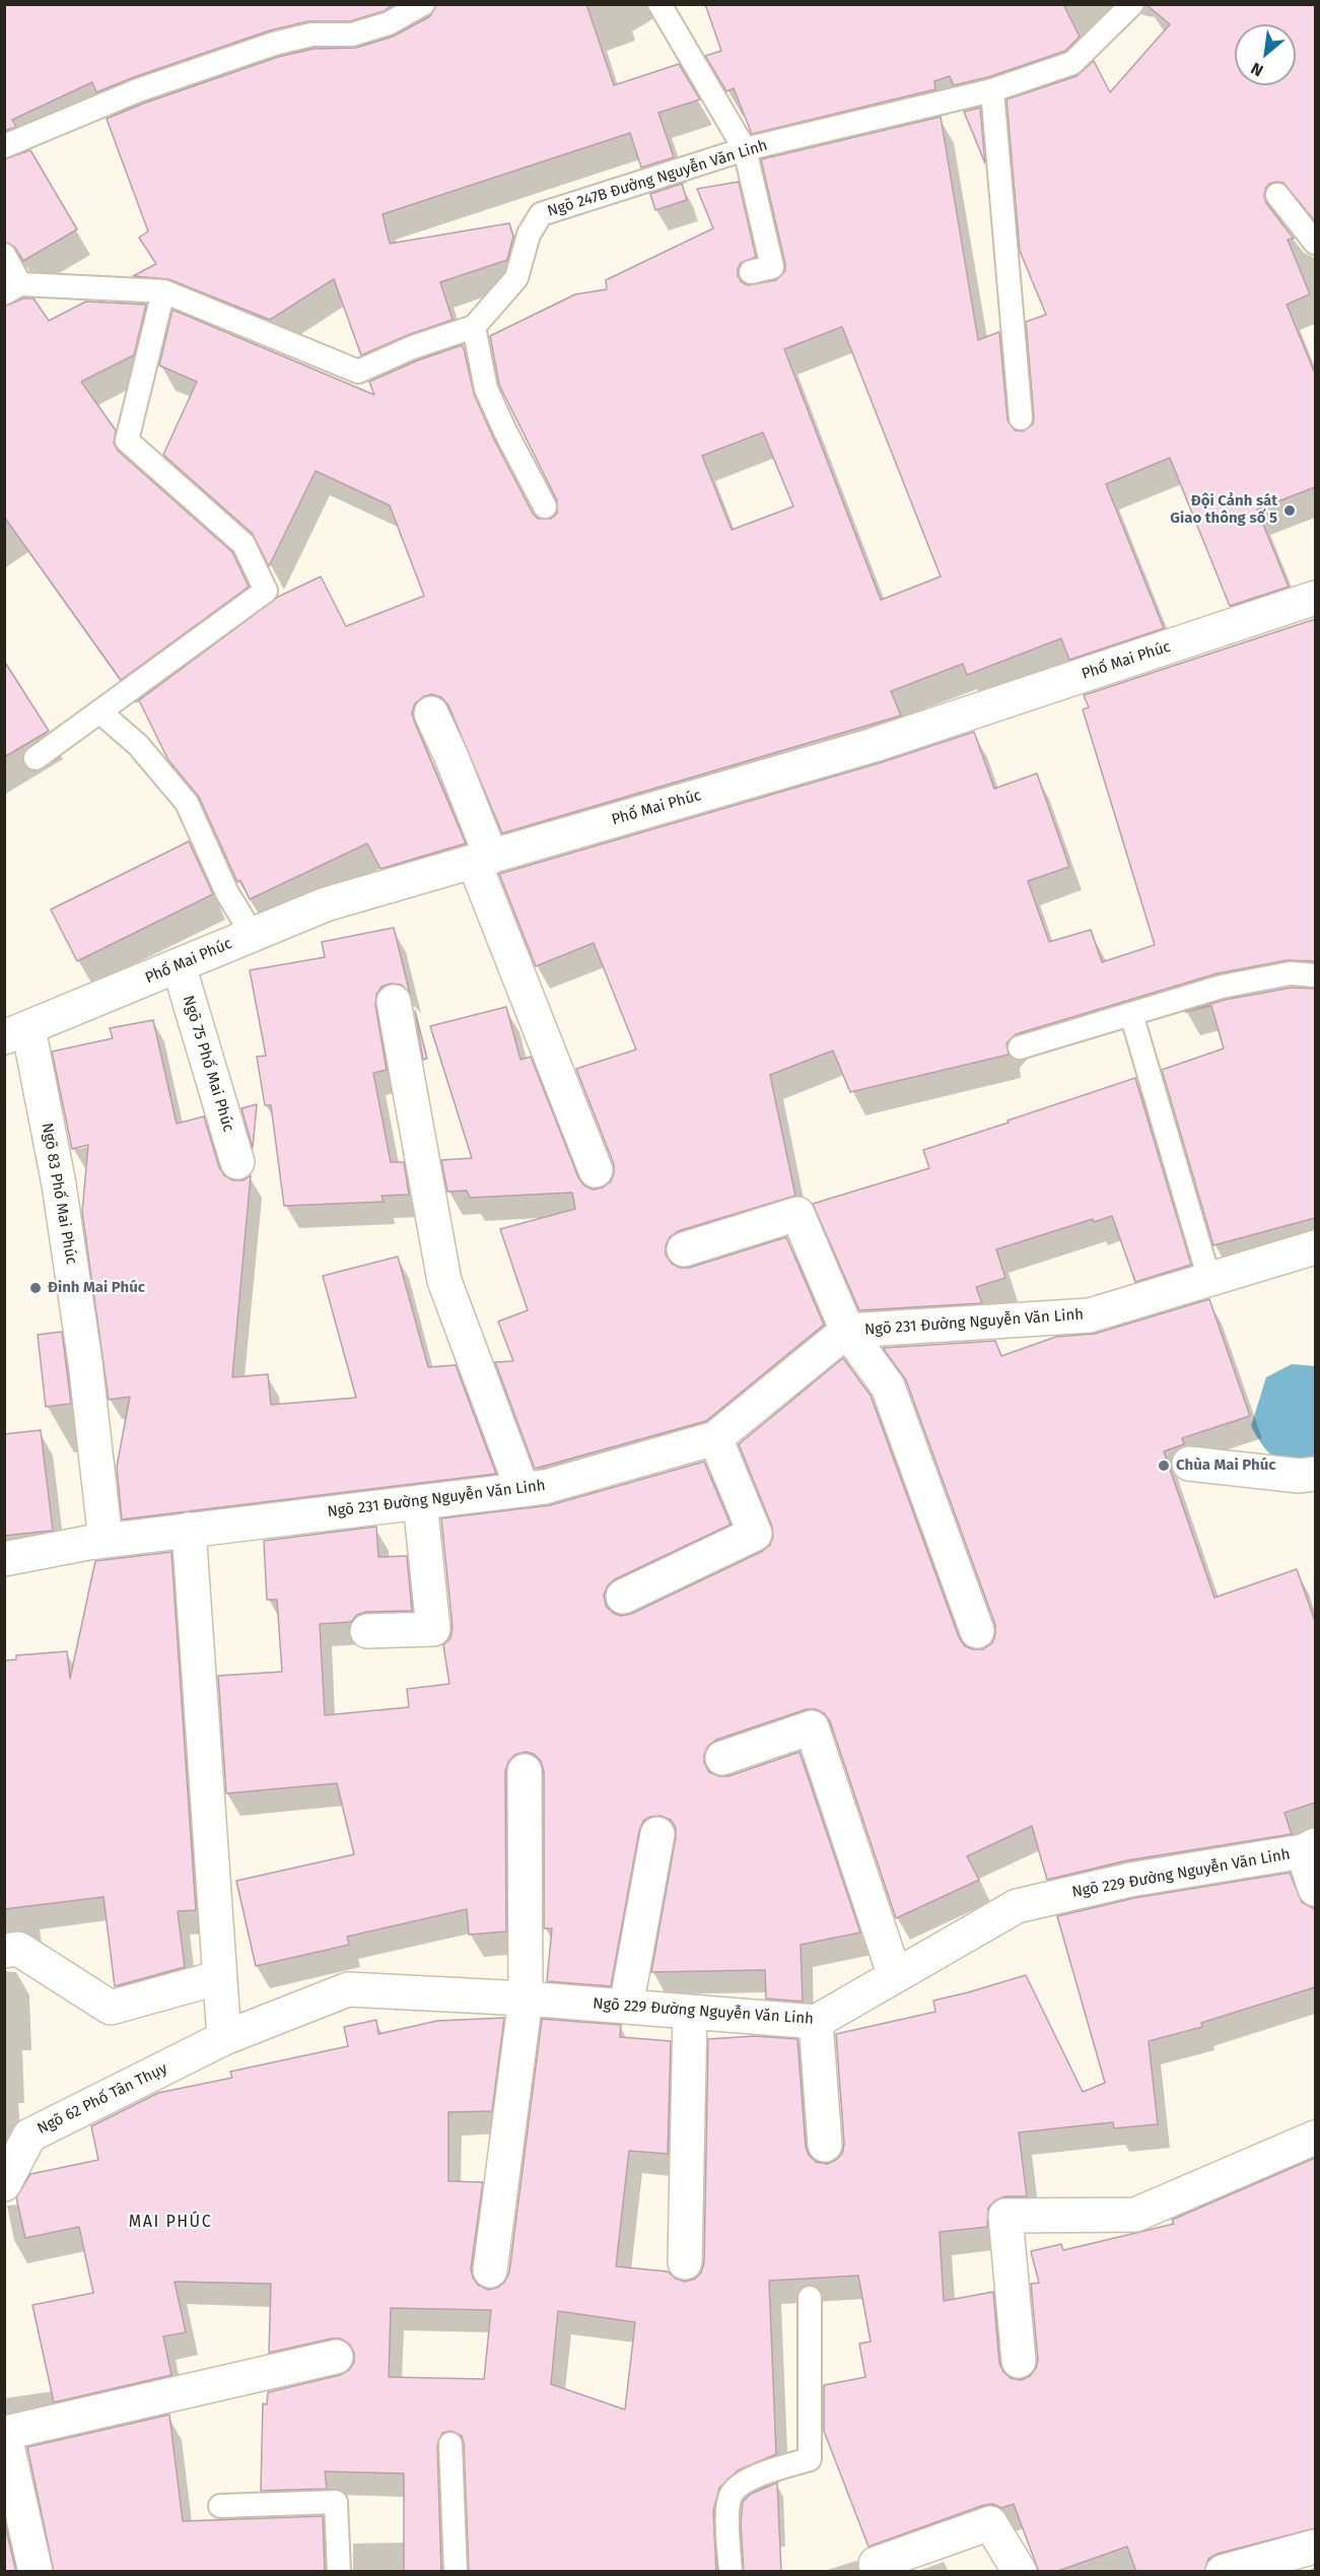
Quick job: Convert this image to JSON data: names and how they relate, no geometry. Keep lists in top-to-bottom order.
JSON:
{
  "streets": {
    "street": [
      "Phố Mai Phúc",
      "Ngõ 75 Phố Mai Phúc",
      "Ngõ 83 Phố Mai Phúc",
      "Ngõ 231 Đường Nguyễn Văn Linh",
      "Ngõ 229 Đường Nguyễn Văn Linh",
      "Ngõ 62 Phố Tân Thụy"
    ],
    "lane": ["Ngõ 247B Đường Nguyễn Văn Linh"]
  },
  "crossings": [
    ["Phố Mai Phúc", "Ngõ 75 Phố Mai Phúc"],
    ["Phố Mai Phúc", "Ngõ 83 Phố Mai Phúc"],
    ["Ngõ 83 Phố Mai Phúc", "Ngõ 231 Đường Nguyễn Văn Linh"],
    ["Ngõ 229 Đường Nguyễn Văn Linh", "Ngõ 62 Phố Tân Thụy"]
  ],
  "districts": ["MAI PHÚC"],
  "places": ["Đội Cảnh sát Giao thông số 5", "Đinh Mai Phúc", "Chùa Mai Phúc"],
  "north": "bottom left"
}
